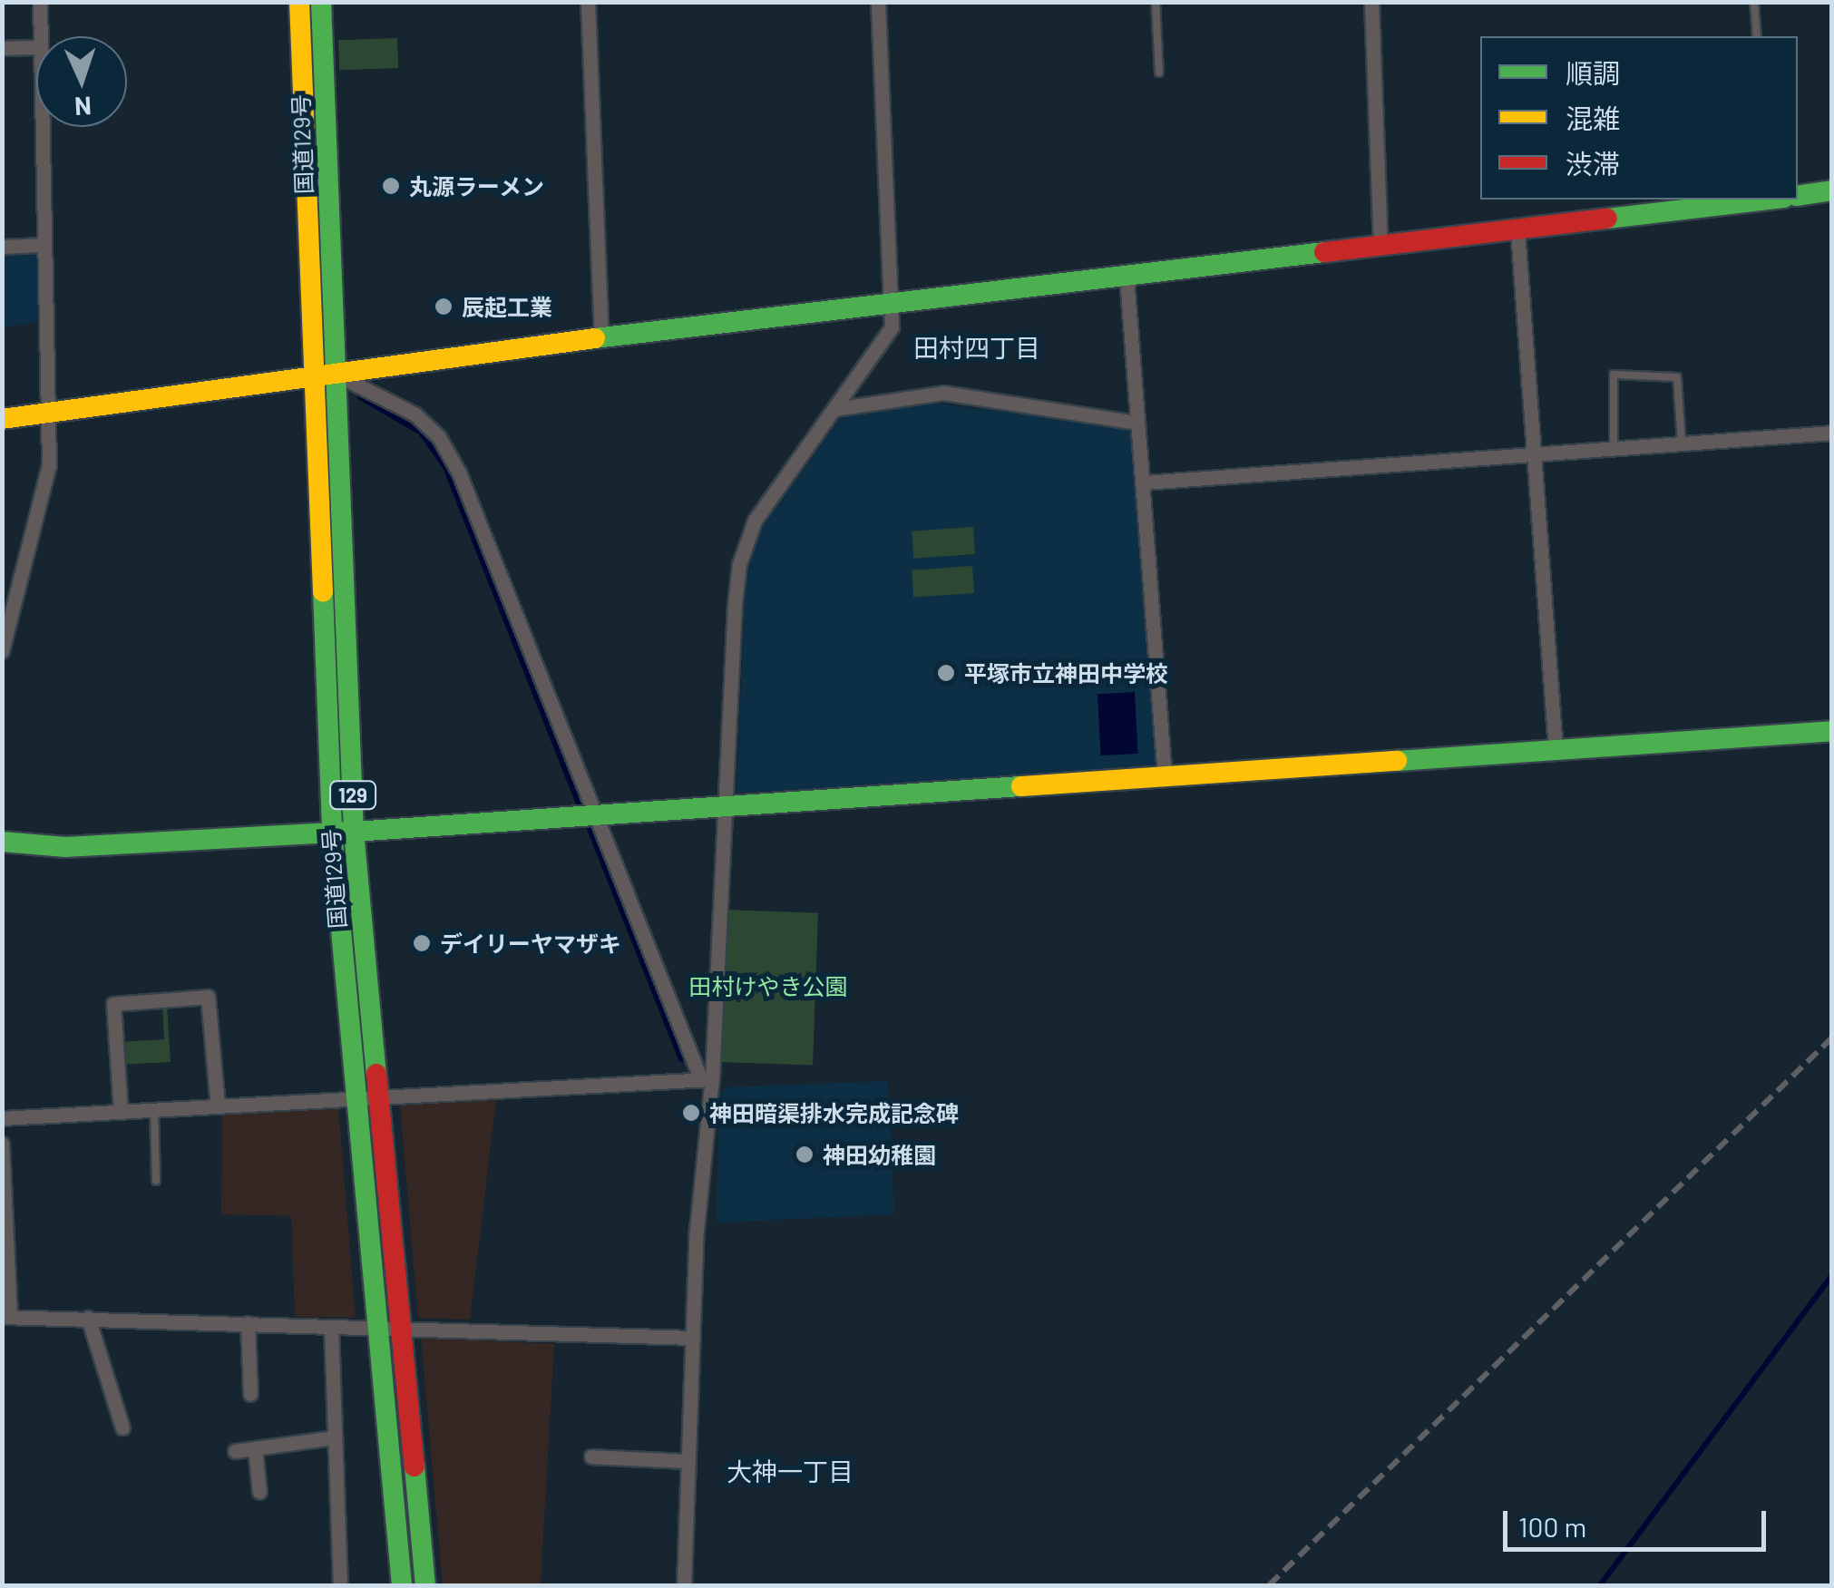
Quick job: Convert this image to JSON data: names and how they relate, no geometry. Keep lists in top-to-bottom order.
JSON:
{
  "streets": {
    "main road": ["国道129号", "129"]
  },
  "districts": ["田村四丁目", "大神一丁目"],
  "parks": ["田村けやき公園"],
  "places": [
    "丸源ラーメン",
    "辰起工業",
    "平塚市立神田中学校",
    "デイリーヤマザキ",
    "神田暗渠排水完成記念碑",
    "神田幼稚園"
  ],
  "legend": ["順調", "混雑", "渋滞"],
  "scale_bar": "100 m",
  "north": "bottom"
}
